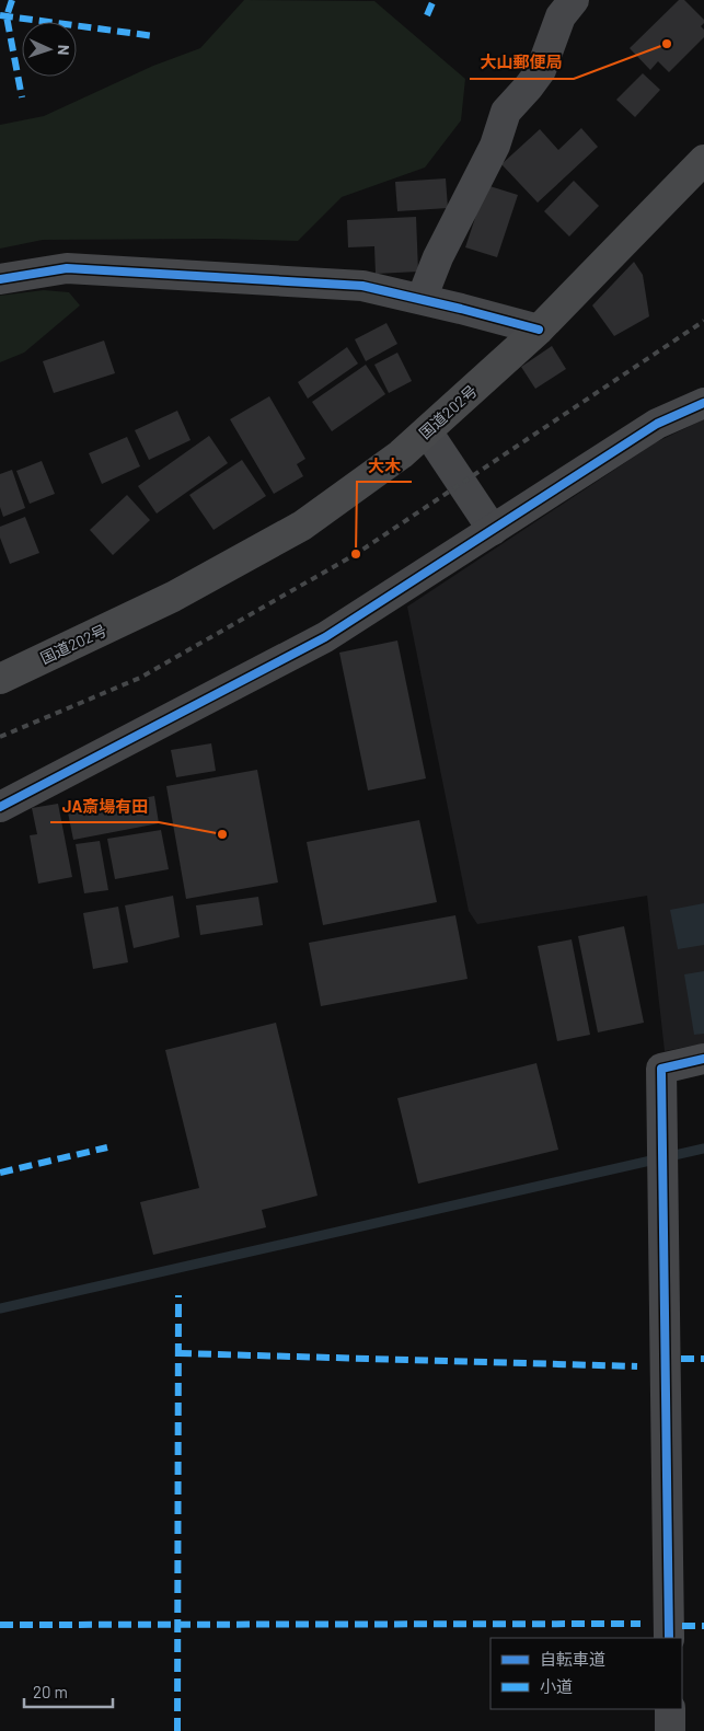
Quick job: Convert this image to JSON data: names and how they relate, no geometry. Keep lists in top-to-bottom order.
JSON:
{
  "streets": {
    "highway": ["国道202号"]
  },
  "places": ["大山郵便局", "大木", "JA斎場有田"],
  "legend": ["自転車道", "小道"],
  "scale_bar": "20 m",
  "north": "right"
}
